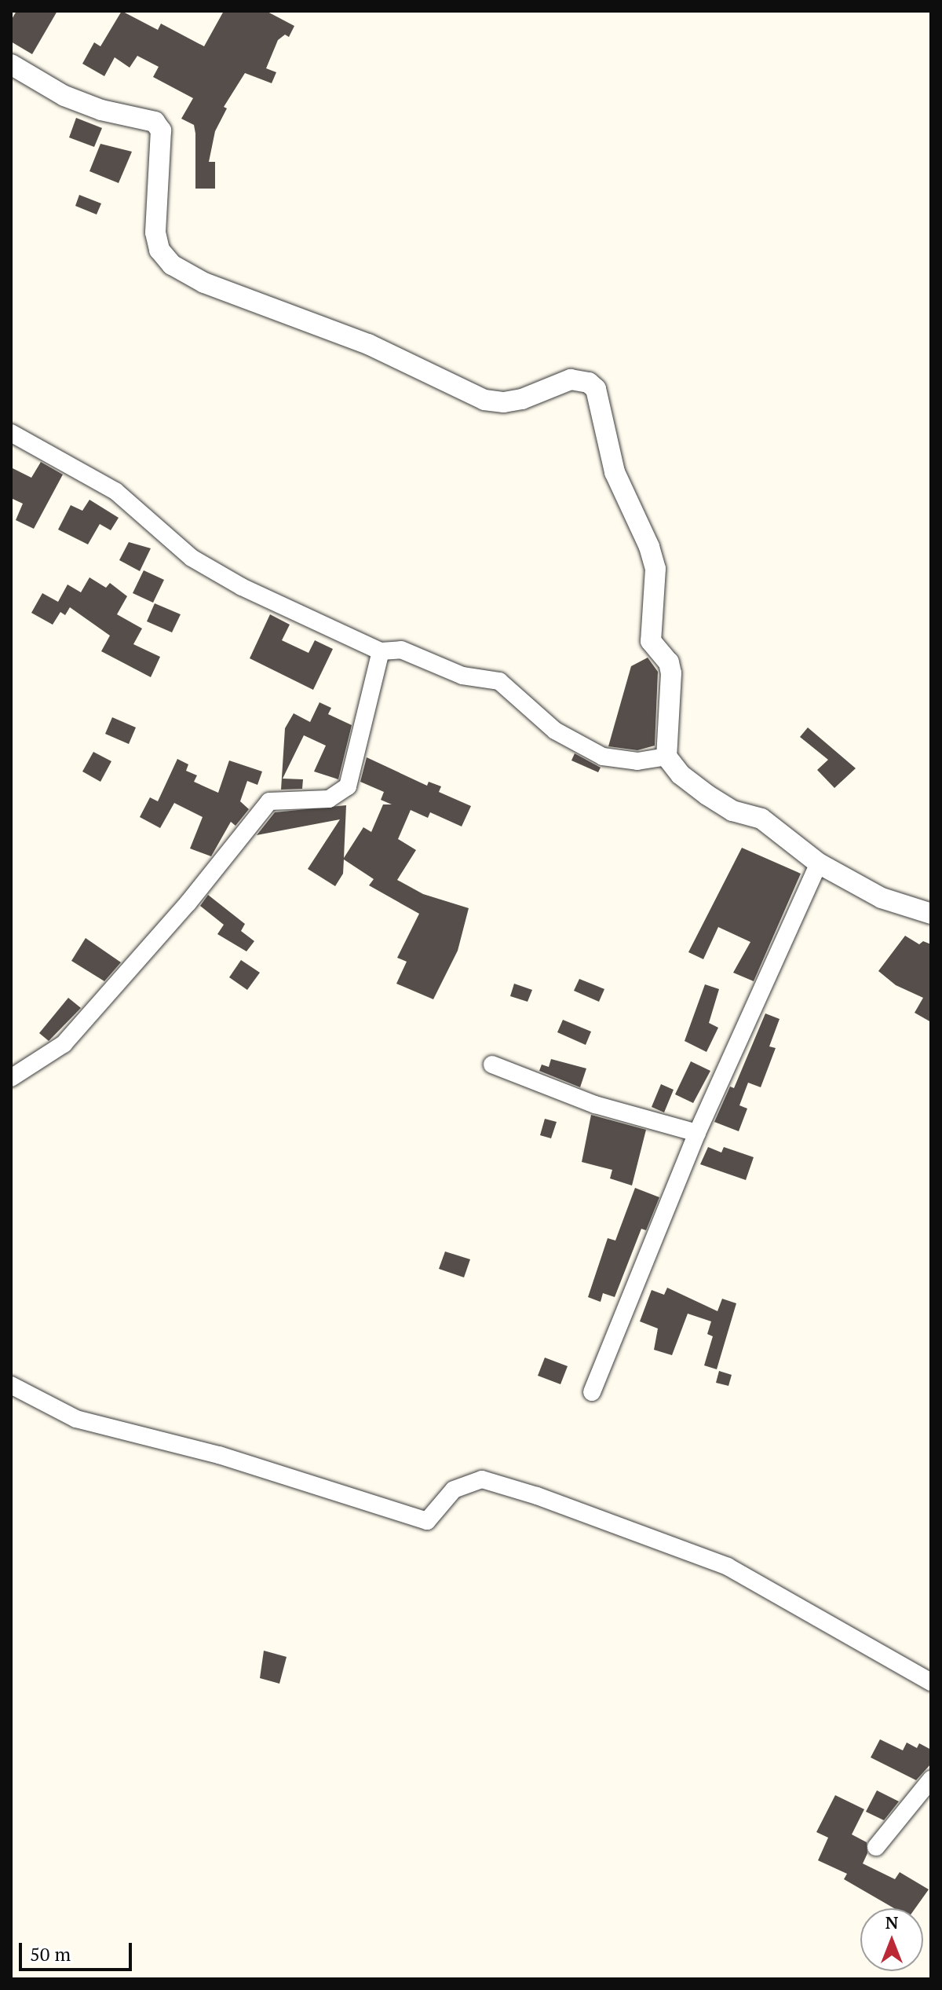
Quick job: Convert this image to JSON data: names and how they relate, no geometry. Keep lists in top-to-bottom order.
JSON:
{
  "scale_bar": "50 m",
  "north": "top"
}
